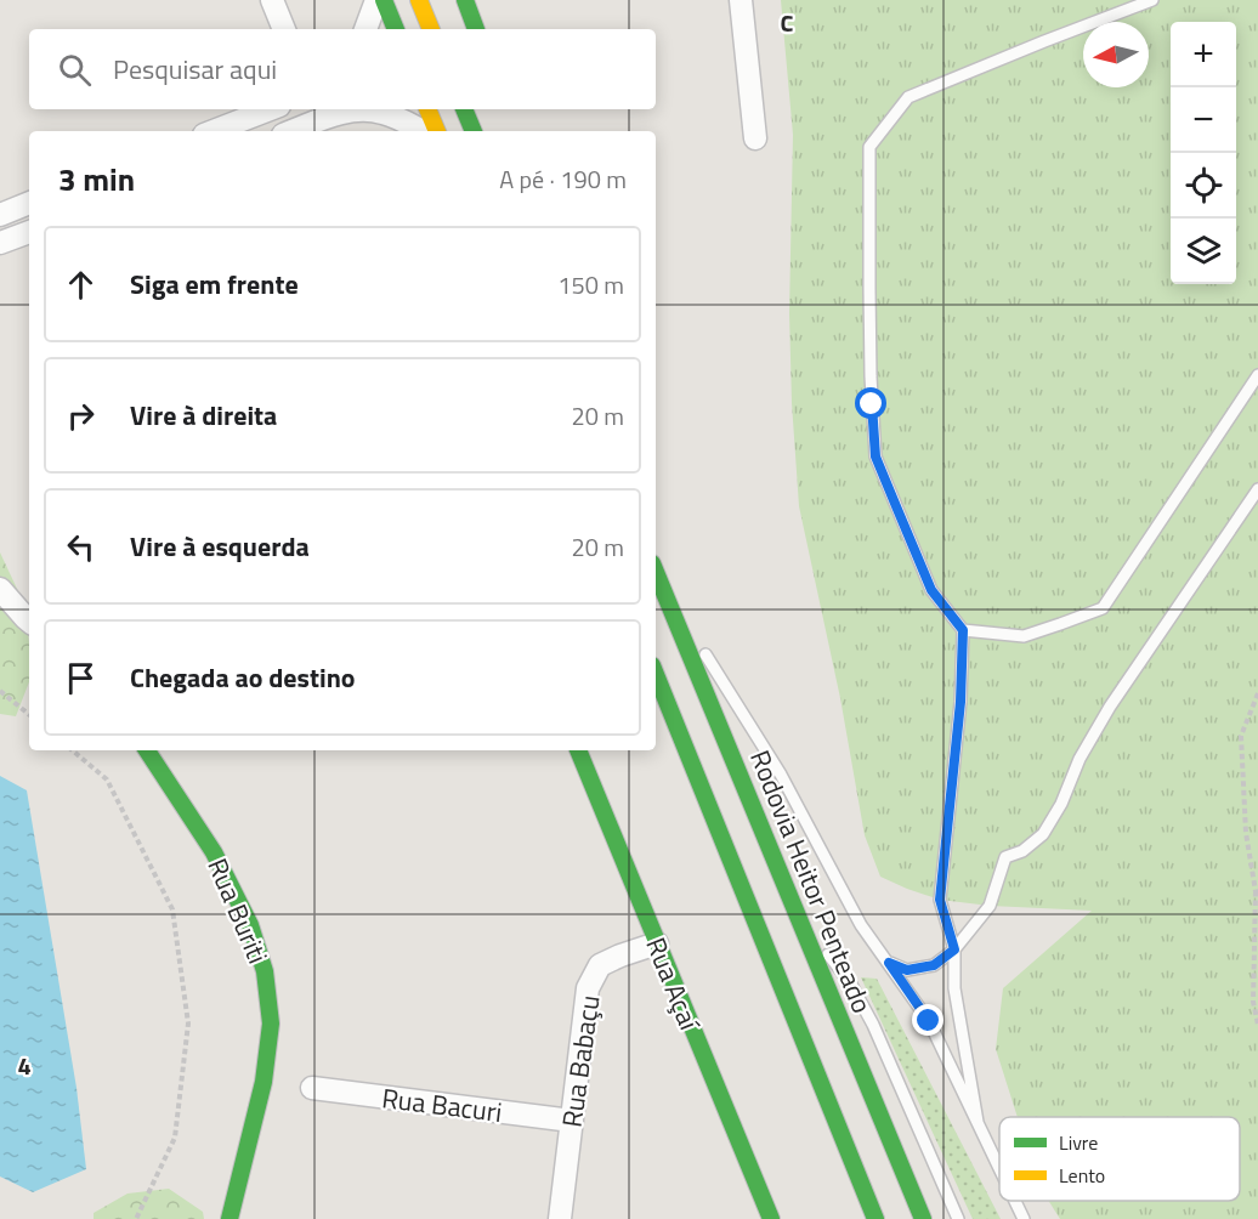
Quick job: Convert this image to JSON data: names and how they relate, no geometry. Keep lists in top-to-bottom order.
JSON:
{
  "streets": {
    "main road": ["Rodovia Heitor Penteado", "Rua Buriti", "Rua Açaí"],
    "street": ["Rua Babaçu", "Rua Bacuri"]
  },
  "crossings": [
    ["Rua Açaí", "Rua Babaçu"],
    ["Rua Babaçu", "Rua Bacuri"]
  ],
  "legend": ["Livre", "Lento"],
  "north": "left",
  "page": {
    "map_buttons": ["+", "−"],
    "search": "Pesquisar aqui",
    "heading": ["3 min", "A pé · 190 m"],
    "list": [
      ["Siga em frente", "150 m"],
      ["Vire à direita", "20 m"],
      ["Vire à esquerda", "20 m"],
      "Chegada ao destino"
    ]
  },
  "grid": {
    "columns": ["C"],
    "rows": ["4"]
  }
}
